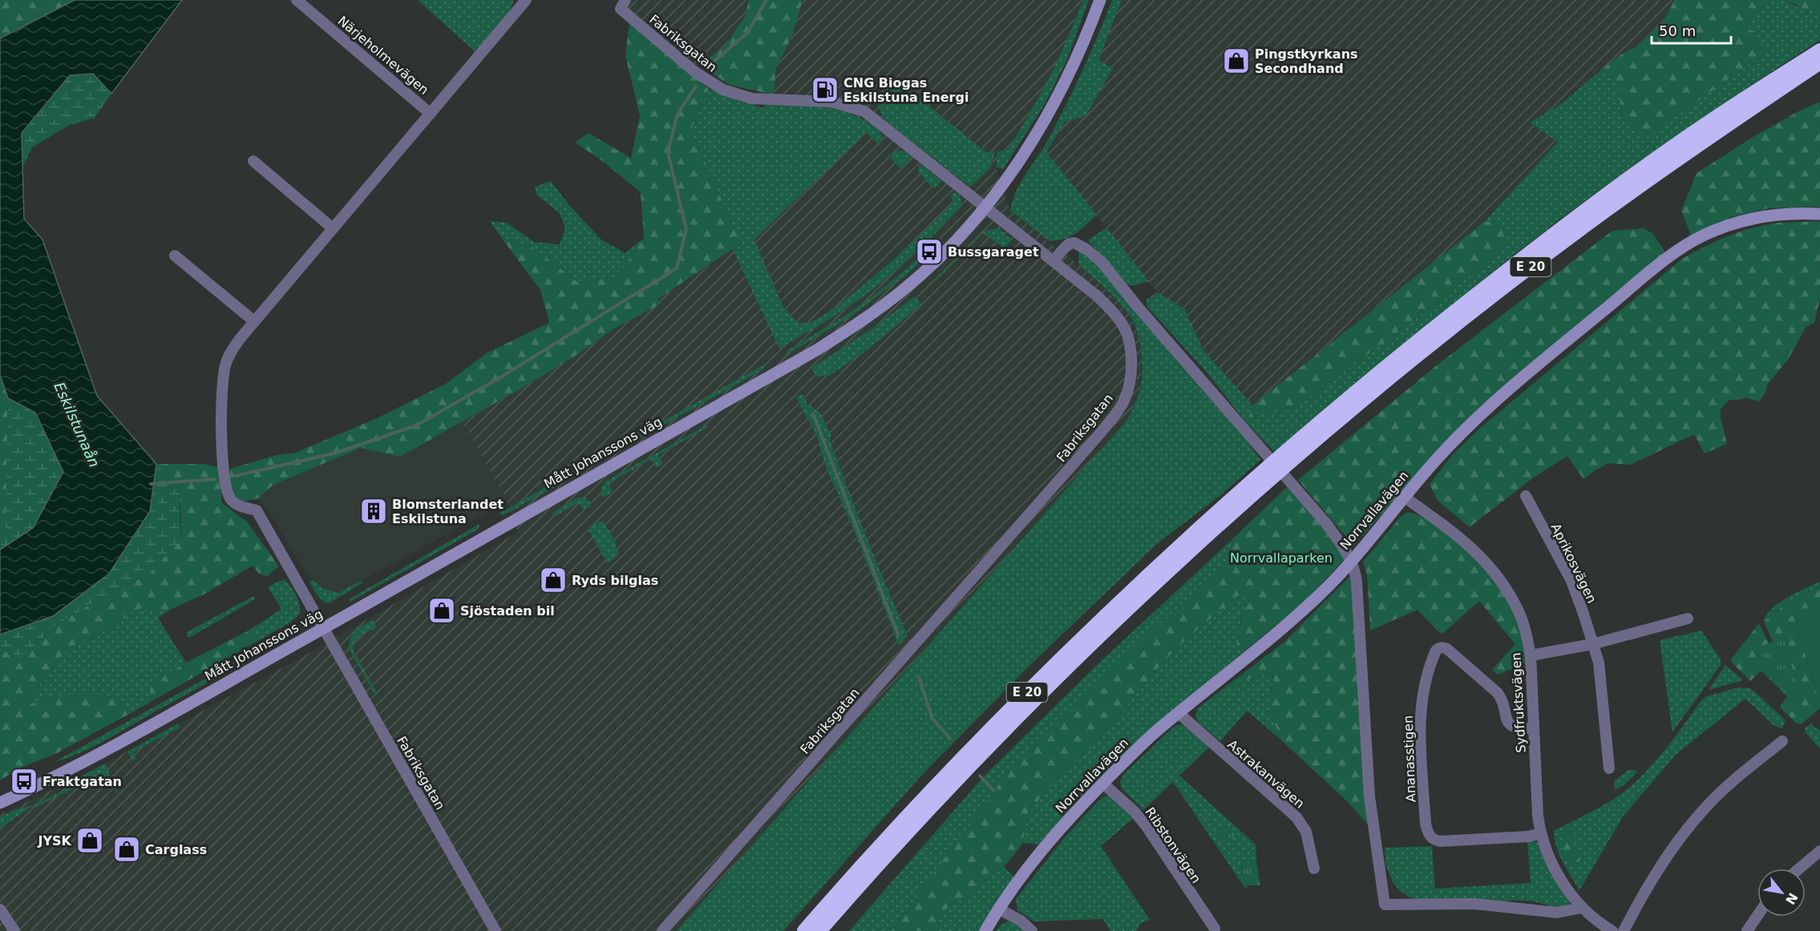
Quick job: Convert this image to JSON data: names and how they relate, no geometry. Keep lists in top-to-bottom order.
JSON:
{
  "streets": {
    "highway": ["E 20"],
    "street": [
      "Fabriksgatan",
      "Närjeholmevägen",
      "Mått Johanssons väg",
      "Norrvallavägen",
      "Aprikosvägen",
      "Sydfruktsvägen",
      "Ananasstigen",
      "Astrakanvägen",
      "Ribstonvägen"
    ]
  },
  "crossings": [
    ["Fabriksgatan", "Närjeholmevägen"],
    ["Fabriksgatan", "Mått Johanssons väg"],
    ["Närjeholmevägen", "Mått Johanssons väg"],
    ["Norrvallavägen", "Sydfruktsvägen"],
    ["Norrvallavägen", "Astrakanvägen"],
    ["Norrvallavägen", "Ribstonvägen"],
    ["Sydfruktsvägen", "Ananasstigen"]
  ],
  "water": ["Eskilstunaån"],
  "parks": ["Norrvallaparken"],
  "places": {
    "shop": [
      "Pingstkyrkans Secondhand",
      "Ryds bilglas",
      "Sjöstaden bil",
      "JYSK",
      "Carglass"
    ],
    "fuel station": ["CNG Biogas Eskilstuna Energi"],
    "bus stop": ["Bussgaraget", "Fraktgatan"],
    "building": ["Blomsterlandet Eskilstuna"]
  },
  "scale_bar": "50 m",
  "north": "bottom right"
}
